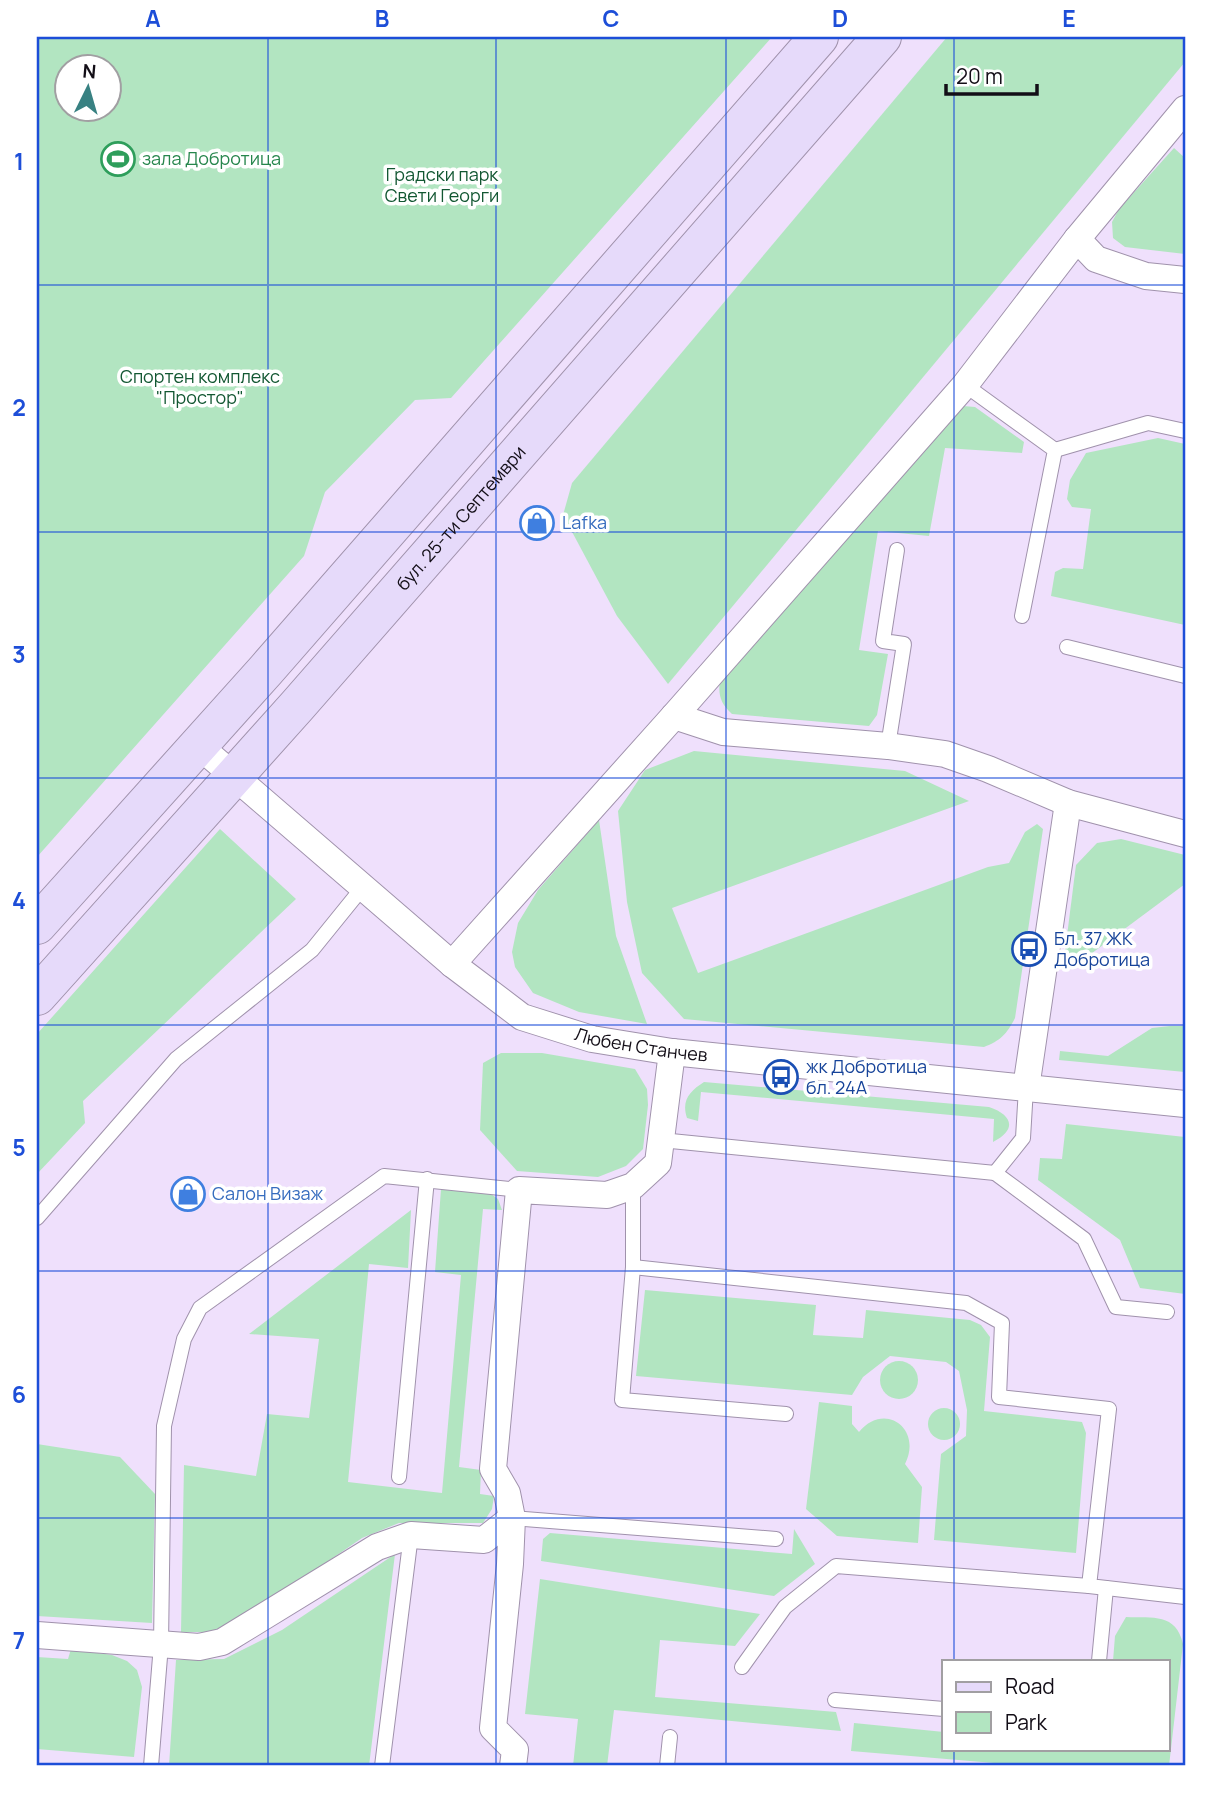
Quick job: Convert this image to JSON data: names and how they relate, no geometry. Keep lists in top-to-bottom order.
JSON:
{
  "streets": {
    "main road": ["бул. 25-ти Септември"],
    "street": ["Любен Станчев"]
  },
  "crossings": [
    ["бул. 25-ти Септември", "Любен Станчев"]
  ],
  "parks": ["Градски парк Свети Георги", "Спортен комплекс \"Простор\""],
  "places": {
    "sports": ["зала Добротица"],
    "shop": ["Lafka", "Салон Визаж"],
    "bus stop": ["Бл. 37 ЖК Добротица", "жк Добротица бл. 24А"]
  },
  "legend": ["Road", "Park"],
  "scale_bar": "20 m",
  "north": "top",
  "grid": {
    "columns": [
      "A",
      "B",
      "C",
      "D",
      "E"
    ],
    "rows": [
      "1",
      "2",
      "3",
      "4",
      "5",
      "6",
      "7"
    ]
  }
}
